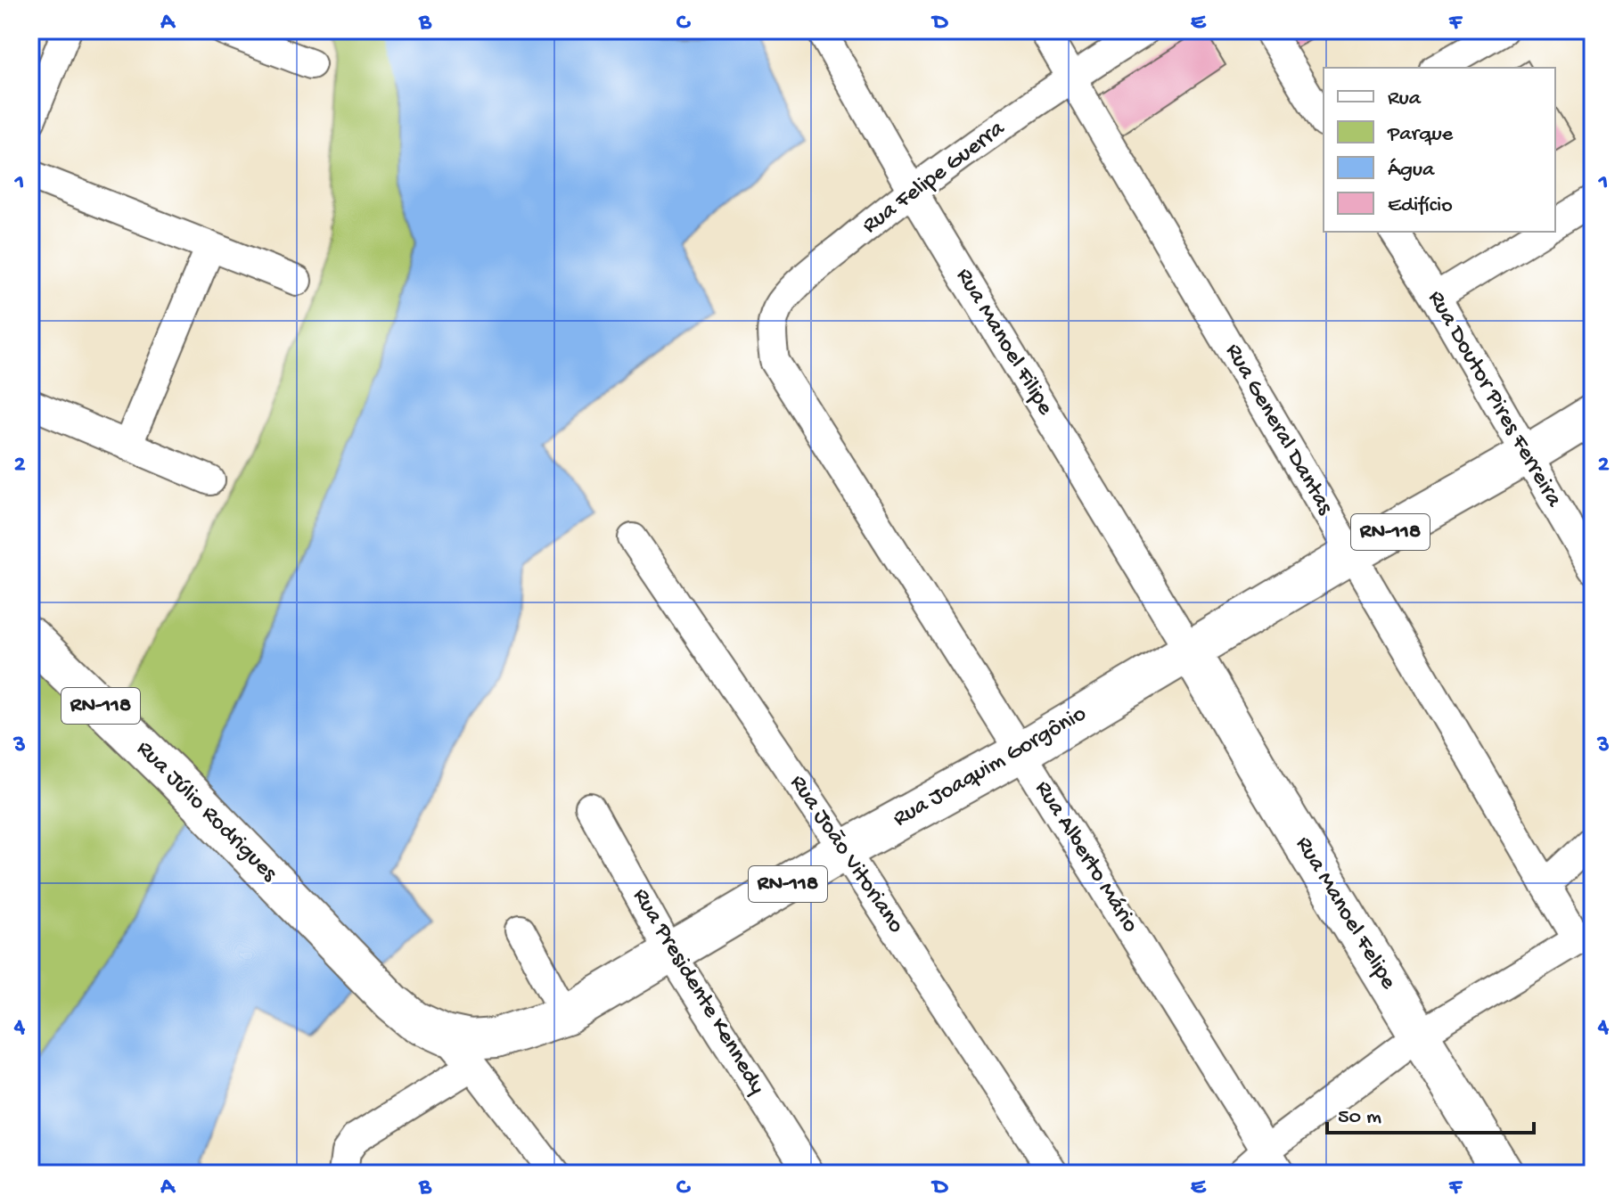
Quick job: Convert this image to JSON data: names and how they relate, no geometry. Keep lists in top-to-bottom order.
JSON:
{
  "streets": {
    "main road": [
      "RN-118",
      "Rua Joaquim Gorgônio",
      "Rua Júlio Rodrigues",
      "Rua Manoel Felipe"
    ],
    "street": [
      "Rua Felipe Guerra",
      "Rua Manoel Filipe",
      "Rua Doutor Pires Ferreira",
      "Rua General Dantas",
      "Rua João Vitoriano",
      "Rua Alberto Mário",
      "Rua Presidente Kennedy"
    ]
  },
  "crossings": [
    ["Rua Felipe Guerra", "Rua Manoel Filipe"],
    ["Rua Felipe Guerra", "Rua General Dantas"],
    ["Rua Felipe Guerra", "Rua Alberto Mário"],
    ["Rua Manoel Filipe", "Rua Joaquim Gorgônio"],
    ["Rua Manoel Filipe", "Rua Manoel Felipe"],
    ["Rua Doutor Pires Ferreira", "Rua Joaquim Gorgônio"],
    ["Rua General Dantas", "Rua Joaquim Gorgônio"],
    ["Rua Joaquim Gorgônio", "Rua Júlio Rodrigues"],
    ["Rua Joaquim Gorgônio", "Rua João Vitoriano"],
    ["Rua Joaquim Gorgônio", "Rua Alberto Mário"],
    ["Rua Joaquim Gorgônio", "Rua Manoel Felipe"],
    ["Rua Joaquim Gorgônio", "Rua Presidente Kennedy"]
  ],
  "legend": [
    "Rua",
    "Parque",
    "Água",
    "Edifício"
  ],
  "scale_bar": "50 m",
  "grid": {
    "columns": [
      "A",
      "B",
      "C",
      "D",
      "E",
      "F"
    ],
    "rows": [
      "1",
      "2",
      "3",
      "4"
    ]
  }
}
